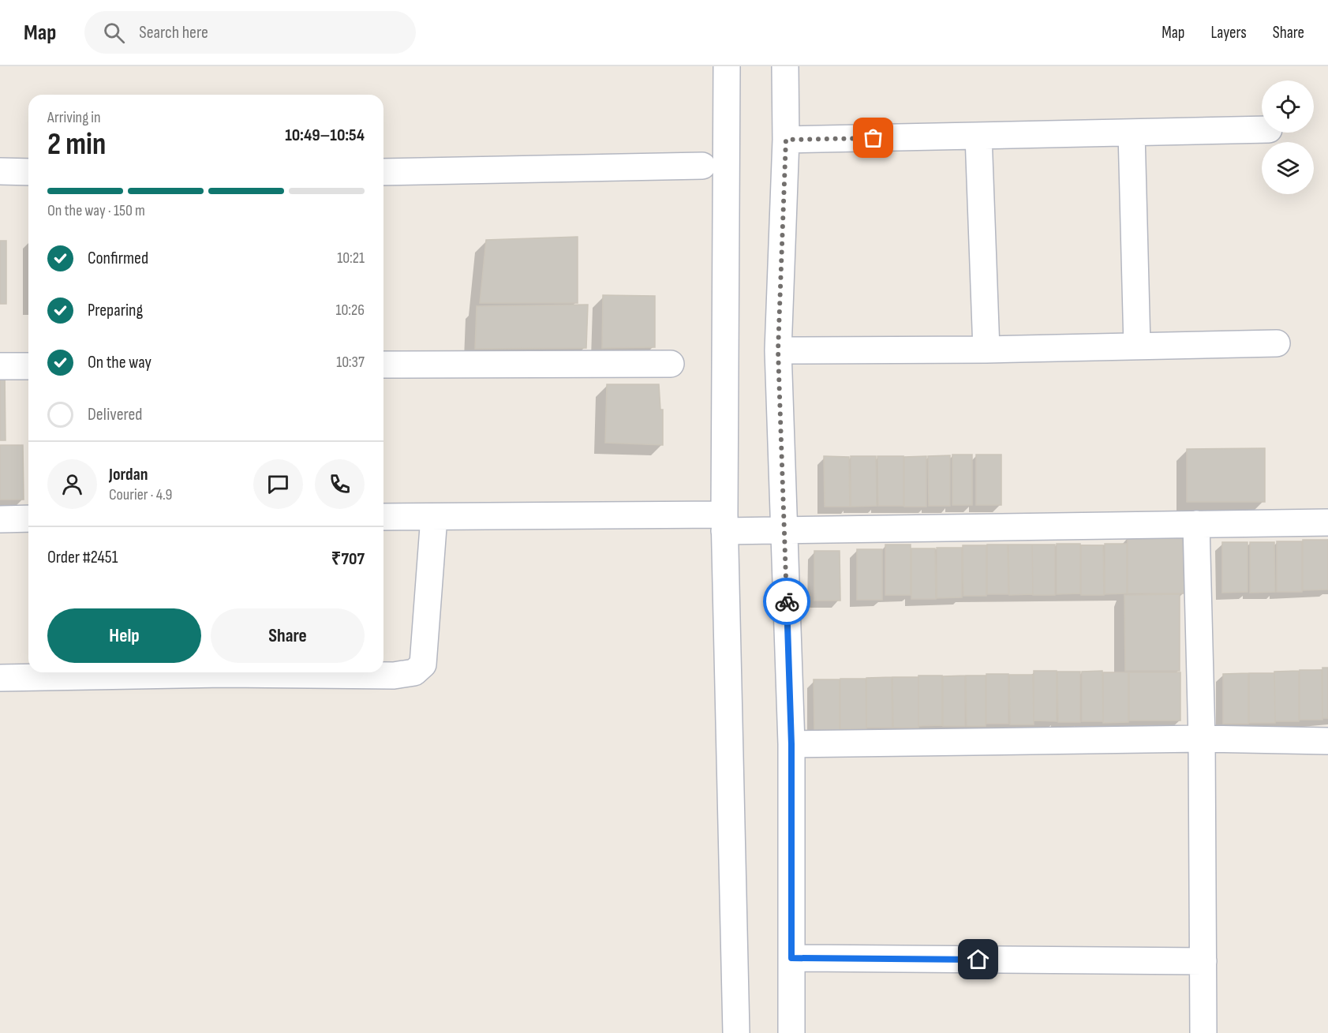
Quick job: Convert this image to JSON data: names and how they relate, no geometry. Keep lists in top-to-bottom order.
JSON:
{
  "page": {
    "header": "Map",
    "search": "Search here",
    "nav": ["Map", "Layers", "Share"],
    "heading": ["2 min", "Arriving in", "10:49–10:54"],
    "panel": [
      "Jordan",
      "Courier · 4.9",
      "Order #2451",
      "₹707"
    ],
    "bar": "On the way · 150 m",
    "list": [
      ["Confirmed", "10:21"],
      ["Preparing", "10:26"],
      ["On the way", "10:37"],
      "Delivered"
    ],
    "buttons": ["Help", "Share"]
  }
}
